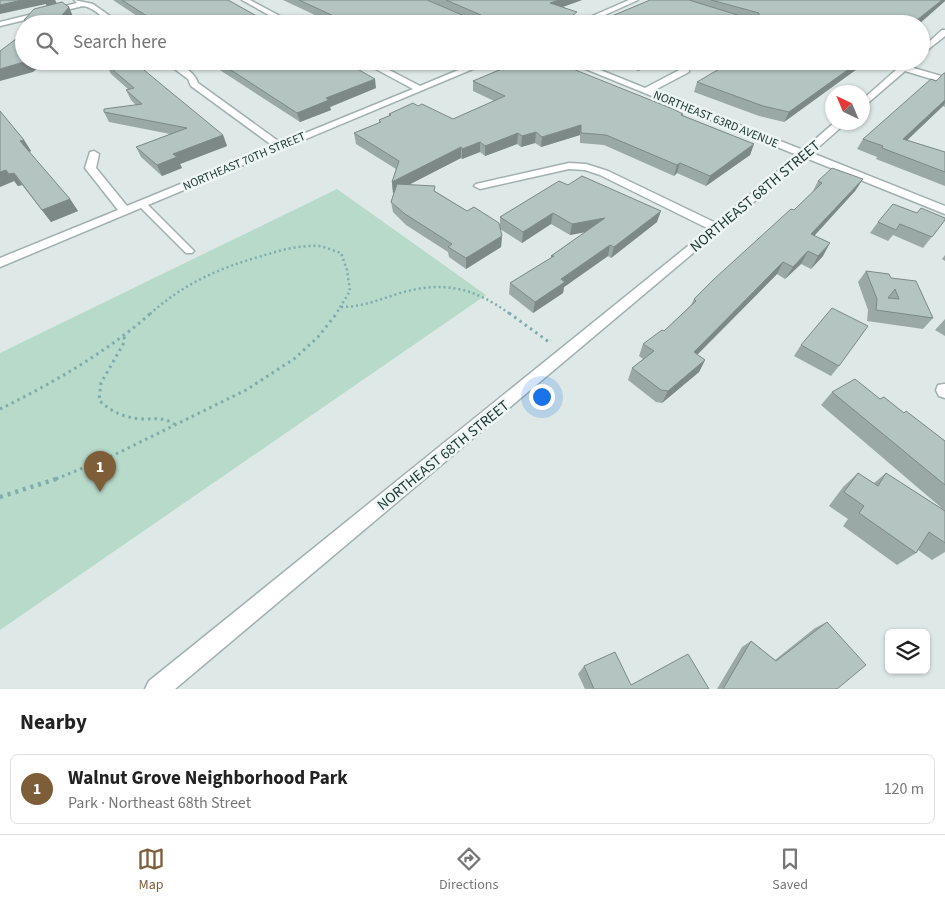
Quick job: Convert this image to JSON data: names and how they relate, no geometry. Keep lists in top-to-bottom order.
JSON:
{
  "streets": {
    "street": ["NORTHEAST 63RD AVENUE", "NORTHEAST 70TH STREET", "NORTHEAST 68TH STREET"]
  },
  "crossings": [
    ["NORTHEAST 63RD AVENUE", "NORTHEAST 68TH STREET"]
  ],
  "north": "top left",
  "page": {
    "search": "Search here",
    "pins": "1",
    "heading": "Nearby",
    "list": [
      {
        "mark": "1",
        "name": "Walnut Grove Neighborhood Park",
        "note": "Park · Northeast 68th Street",
        "value": "120 m"
      }
    ],
    "nav": ["Map", "Directions", "Saved"]
  }
}
